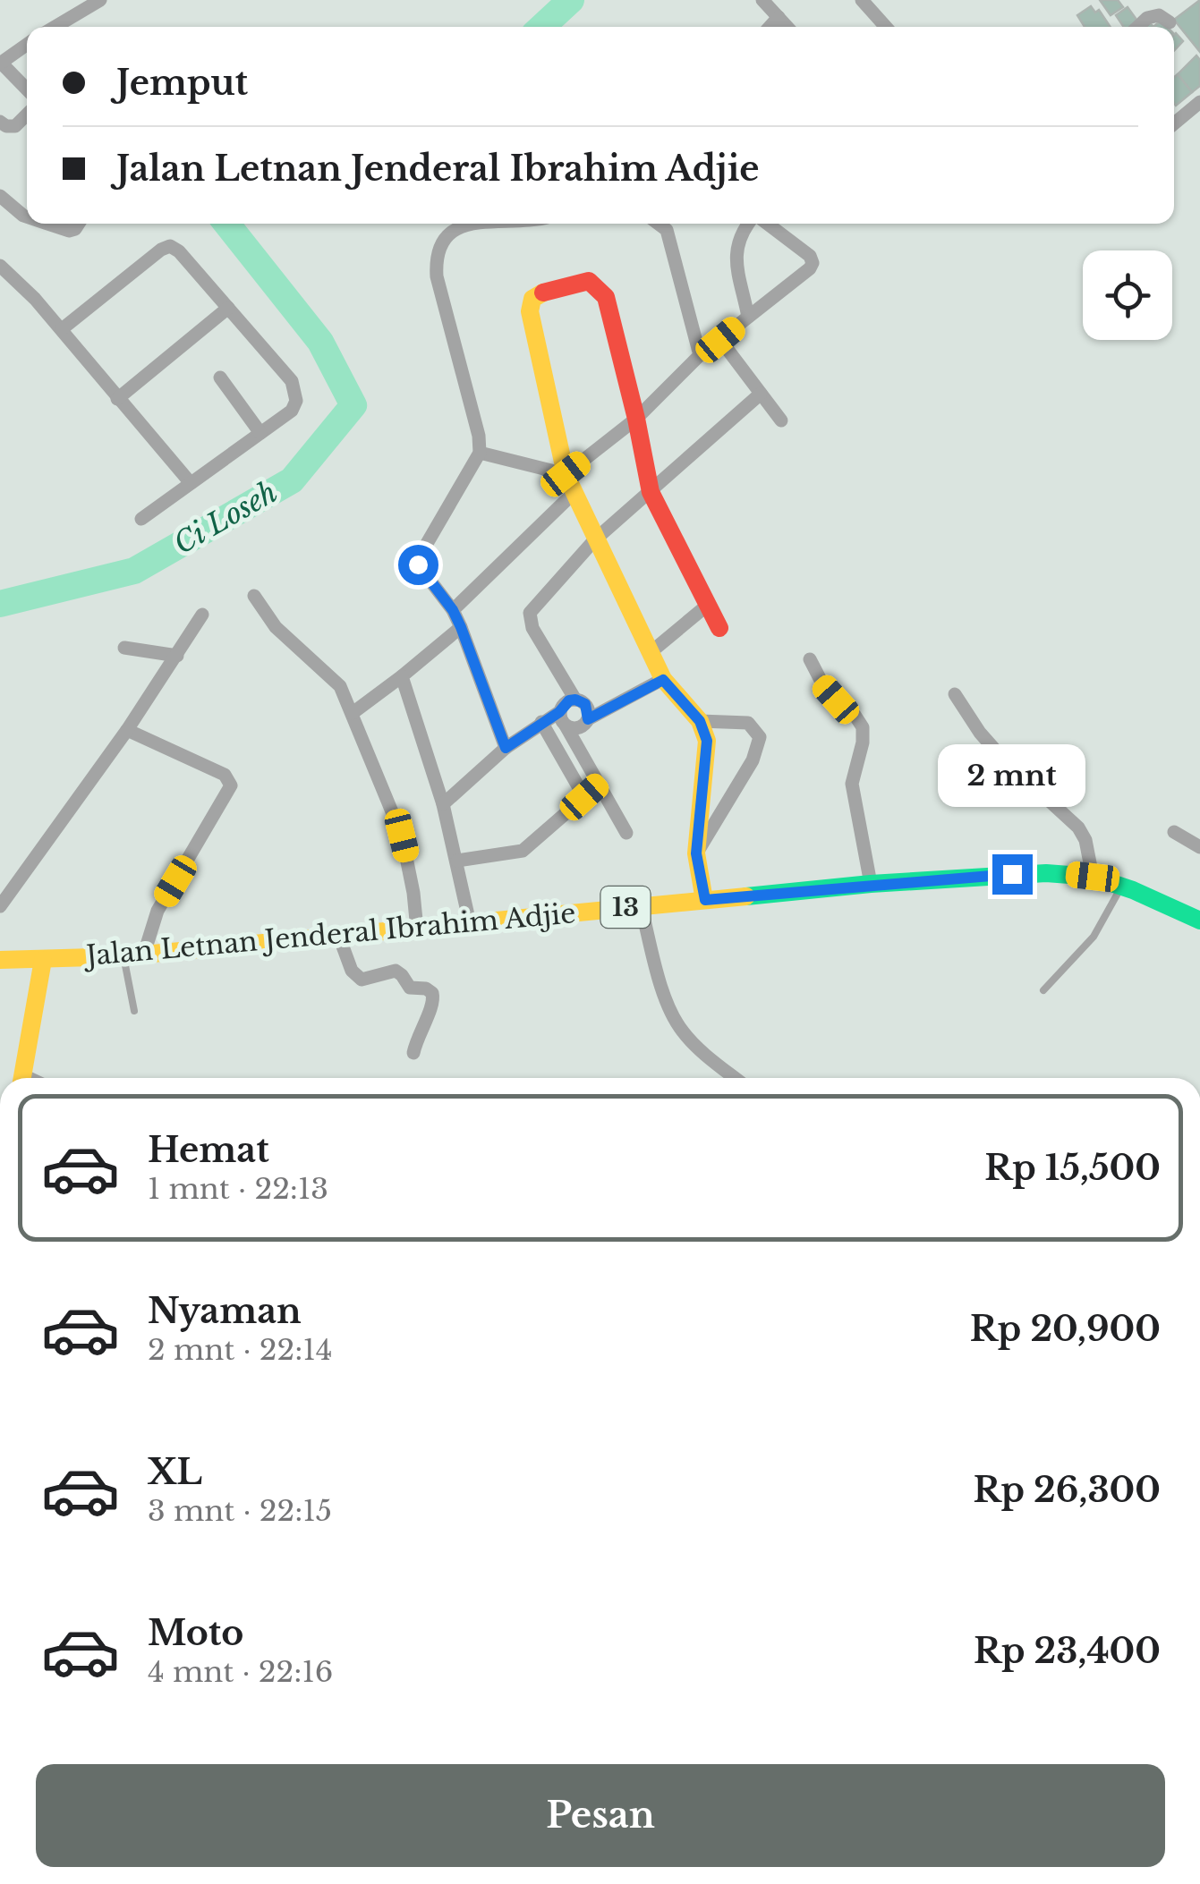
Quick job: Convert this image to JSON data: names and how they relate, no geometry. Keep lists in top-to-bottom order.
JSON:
{
  "streets": {
    "main road": ["13", "Jalan Letnan Jenderal Ibrahim Adjie"]
  },
  "crossings": [
    ["13", "Jalan Letnan Jenderal Ibrahim Adjie"]
  ],
  "water": ["Ci Loseh"],
  "page": {
    "banner": ["Jemput", "Jalan Letnan Jenderal Ibrahim Adjie"],
    "bubble": "2 mnt",
    "list": [
      {
        "name": "Hemat",
        "note": "1 mnt · 22:13",
        "value": "Rp 15,500"
      },
      {
        "name": "Nyaman",
        "note": "2 mnt · 22:14",
        "value": "Rp 20,900"
      },
      {
        "name": "XL",
        "note": "3 mnt · 22:15",
        "value": "Rp 26,300"
      },
      {
        "name": "Moto",
        "note": "4 mnt · 22:16",
        "value": "Rp 23,400"
      }
    ],
    "buttons": "Pesan"
  }
}
